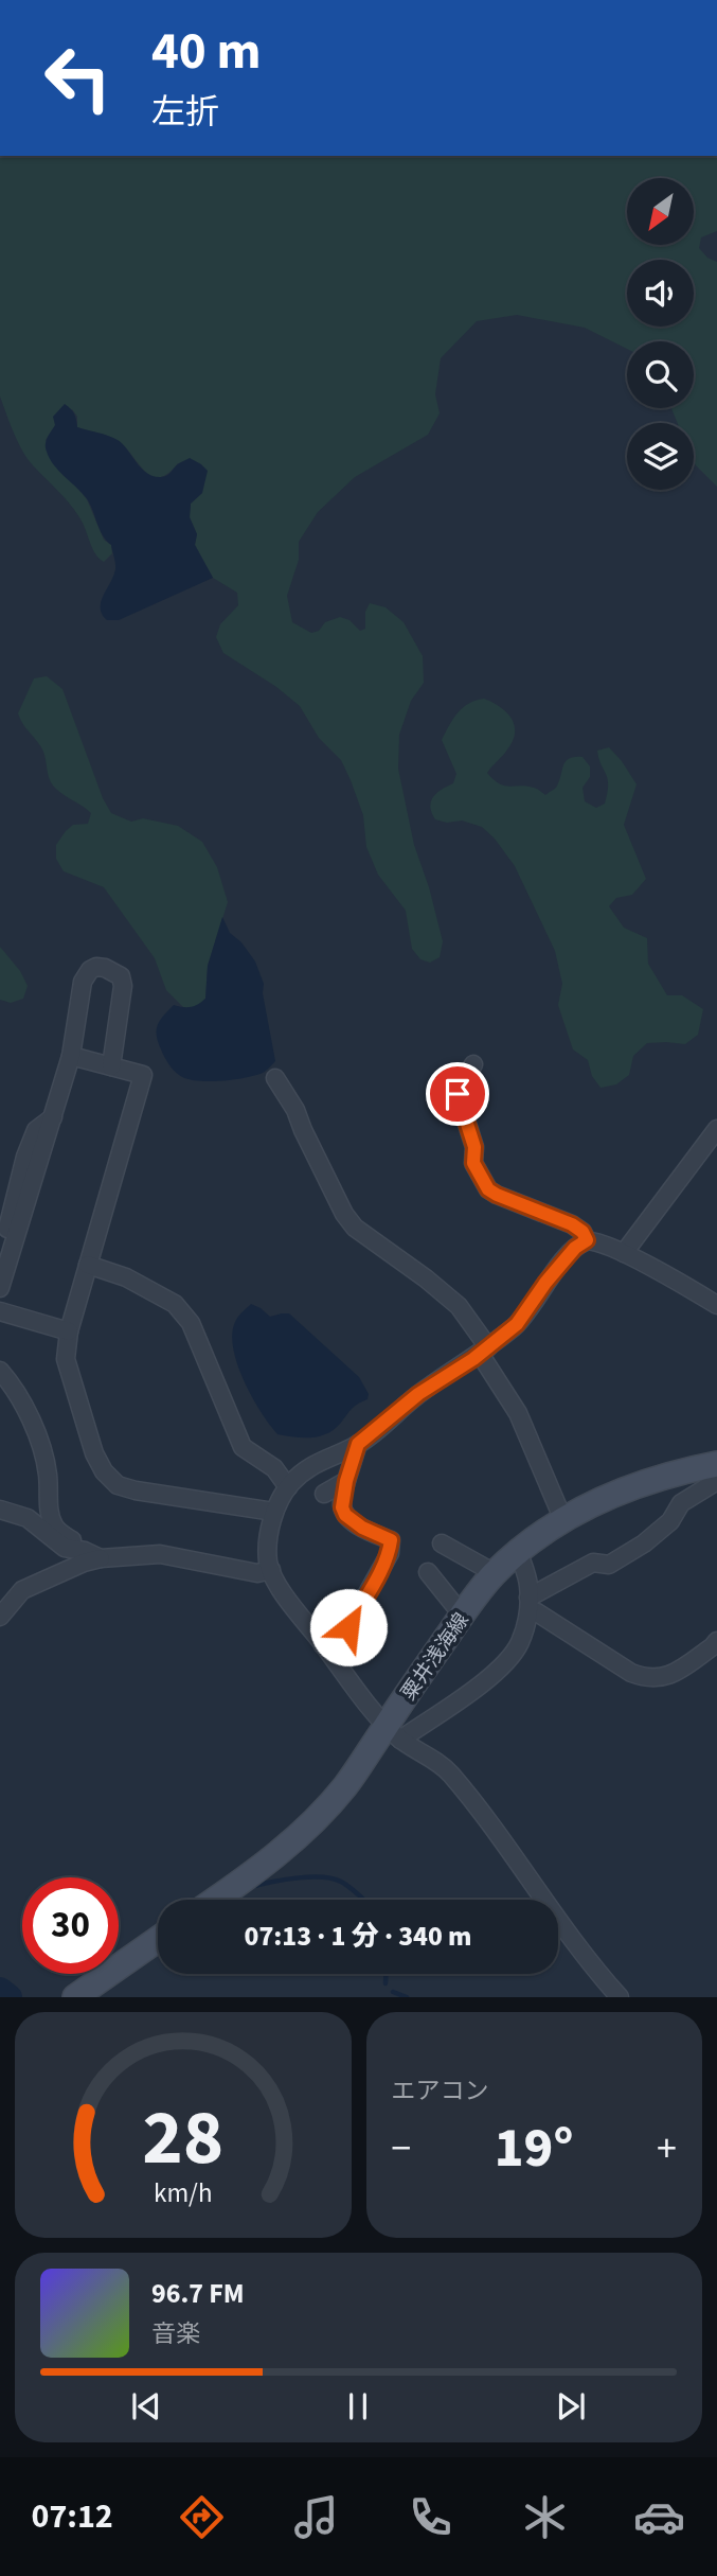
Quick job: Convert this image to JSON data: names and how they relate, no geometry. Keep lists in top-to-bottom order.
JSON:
{
  "streets": {
    "main road": ["粟井浅海線"]
  },
  "north": "bottom left",
  "page": {
    "turn": ["40 m", "左折"],
    "limit": "30",
    "trip": "07:13 · 1 分 · 340 m",
    "tile": "エアコン",
    "heat": ["−", "19°", "+"],
    "song": ["96.7 FM", "音楽"],
    "tabs": "07:12",
    "gauge": ["28", "km/h"]
  }
}
